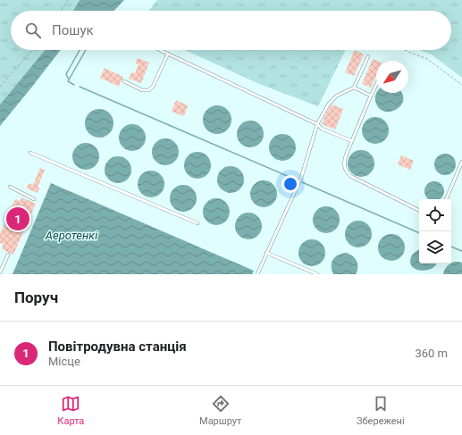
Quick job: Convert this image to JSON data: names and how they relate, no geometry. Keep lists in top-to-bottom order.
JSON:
{
  "water": ["Аеротенкі"],
  "north": "bottom left",
  "page": {
    "search": "Пошук",
    "pins": "1",
    "heading": "Поруч",
    "list": [
      {
        "mark": "1",
        "name": "Повітродувна станція",
        "note": "Місце",
        "value": "360 m"
      }
    ],
    "nav": ["Карта", "Маршрут", "Збережені"]
  }
}
